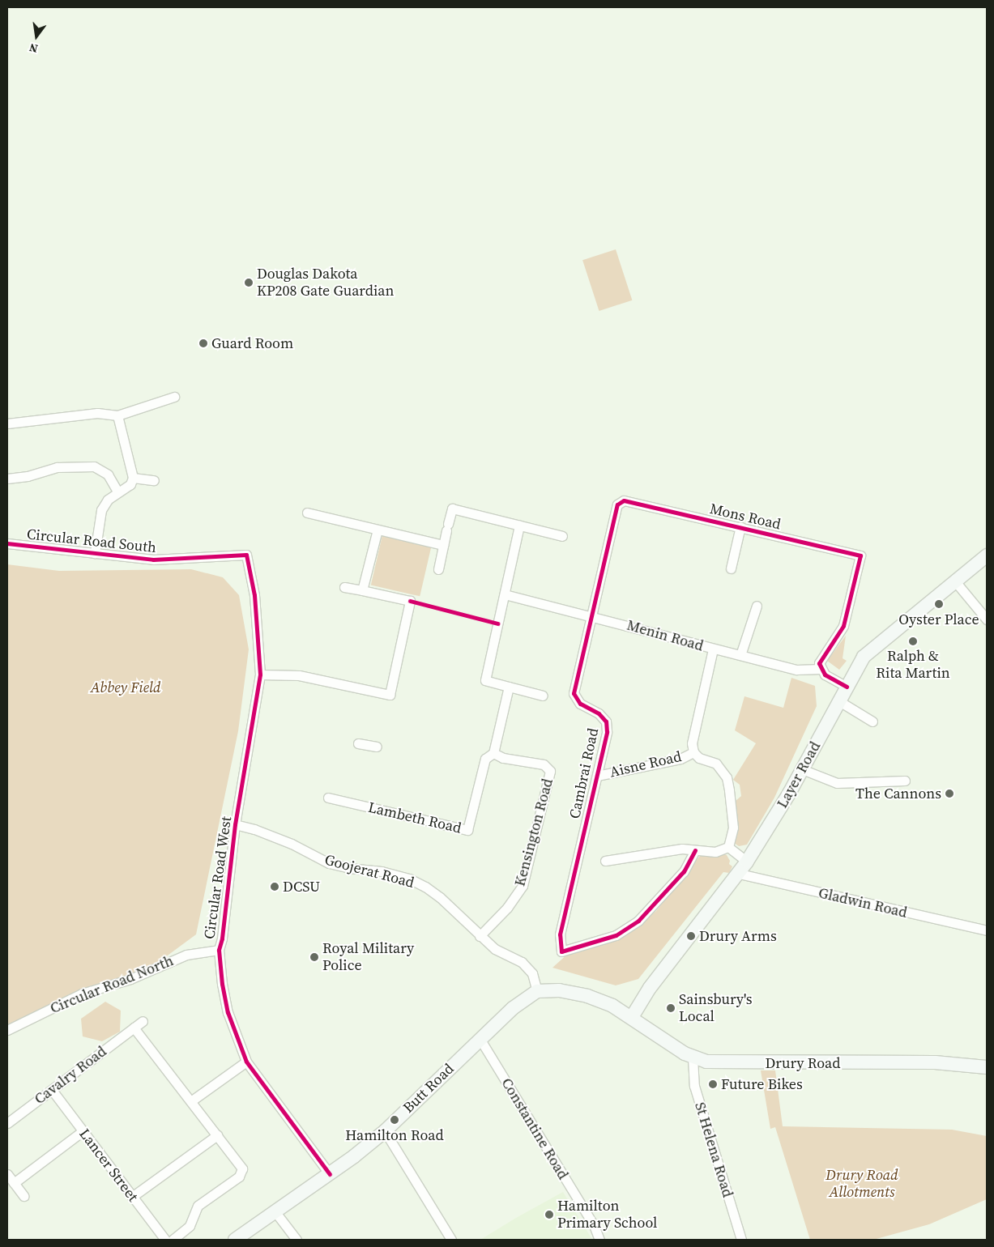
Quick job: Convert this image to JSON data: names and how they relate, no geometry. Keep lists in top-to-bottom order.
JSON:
{
  "streets": {
    "main road": ["Layer Road", "Drury Road", "Butt Road"],
    "street": [
      "Mons Road",
      "Circular Road South",
      "Menin Road",
      "Aisne Road",
      "Cambrai Road",
      "Lambeth Road",
      "Kensington Road",
      "Goojerat Road",
      "Circular Road West",
      "Gladwin Road",
      "Circular Road North",
      "Cavalry Road",
      "Constantine Road",
      "St Helena Road",
      "Lancer Street"
    ]
  },
  "crossings": [
    ["Mons Road", "Menin Road"],
    ["Mons Road", "Cambrai Road"],
    ["Circular Road South", "Circular Road West"],
    ["Menin Road", "Aisne Road"],
    ["Menin Road", "Cambrai Road"],
    ["Aisne Road", "Cambrai Road"],
    ["Layer Road", "Gladwin Road"],
    ["Layer Road", "Drury Road"],
    ["Lambeth Road", "Kensington Road"],
    ["Kensington Road", "Goojerat Road"],
    ["Goojerat Road", "Circular Road West"],
    ["Goojerat Road", "Butt Road"],
    ["Circular Road West", "Circular Road North"],
    ["Circular Road West", "Butt Road"],
    ["Drury Road", "St Helena Road"],
    ["Cavalry Road", "Lancer Street"],
    ["Butt Road", "Constantine Road"]
  ],
  "parks": ["Abbey Field", "Drury Road Allotments"],
  "places": [
    "Douglas Dakota KP208 Gate Guardian",
    "Guard Room",
    "Oyster Place",
    "Ralph & Rita Martin",
    "The Cannons",
    "DCSU",
    "Drury Arms",
    "Royal Military Police",
    "Sainsbury's Local",
    "Future Bikes",
    "Hamilton Road",
    "Hamilton Primary School"
  ],
  "north": "bottom"
}
